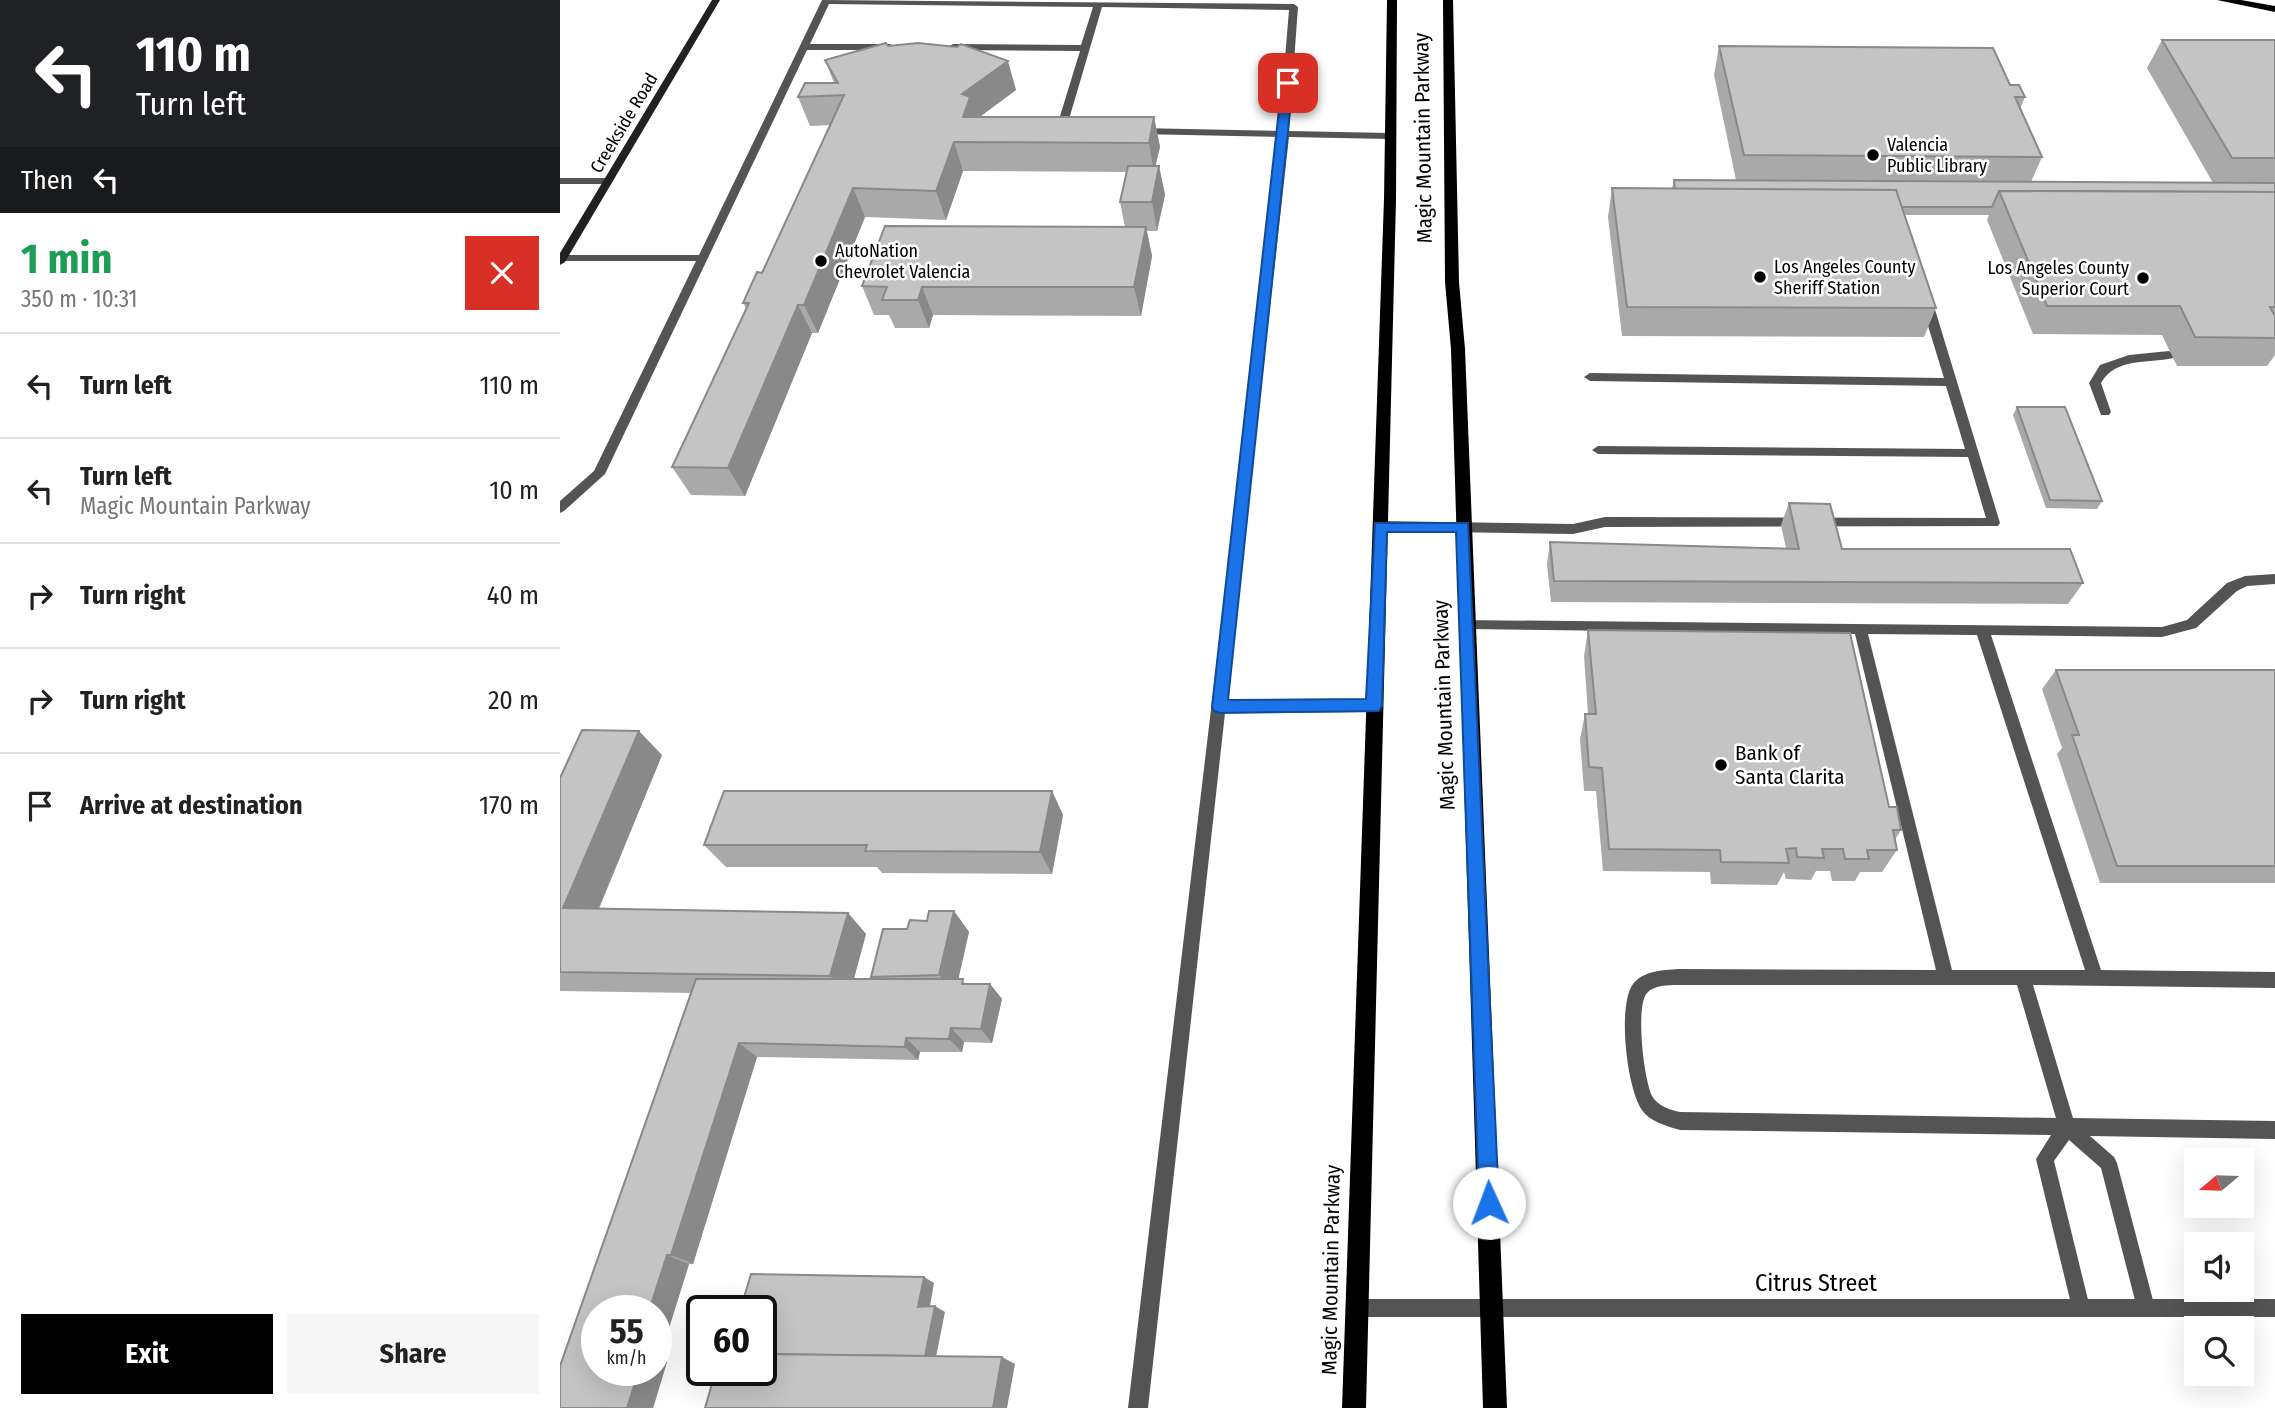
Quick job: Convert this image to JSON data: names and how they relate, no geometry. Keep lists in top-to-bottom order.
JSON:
{
  "streets": {
    "main road": ["Magic Mountain Parkway"],
    "street": ["Creekside Road", "Citrus Street"]
  },
  "crossings": [
    ["Magic Mountain Parkway", "Citrus Street"]
  ],
  "places": [
    "Valencia Public Library",
    "AutoNation Chevrolet Valencia",
    "Los Angeles County Sheriff Station",
    "Los Angeles County Superior Court",
    "Bank of Santa Clarita"
  ],
  "north": "left",
  "page": {
    "turn": ["110 m", "Turn left"],
    "then": "Then",
    "heading": ["1 min", "350 m · 10:31"],
    "list": [
      {
        "name": "Turn left",
        "value": "110 m"
      },
      {
        "name": "Turn left",
        "note": "Magic Mountain Parkway",
        "value": "10 m"
      },
      {
        "name": "Turn right",
        "value": "40 m"
      },
      {
        "name": "Turn right",
        "value": "20 m"
      },
      {
        "name": "Arrive at destination",
        "value": "170 m"
      }
    ],
    "speed": "55 km/h",
    "limit": "60",
    "buttons": ["Exit", "Share"]
  }
}
